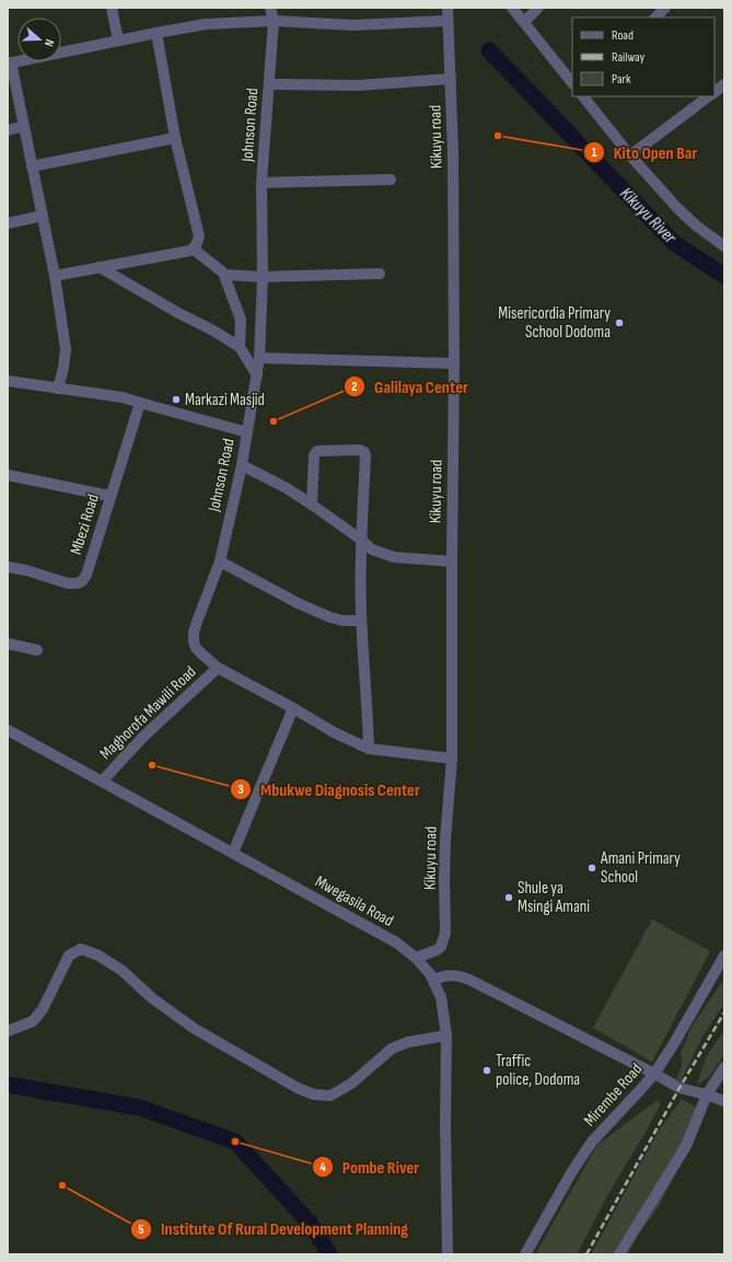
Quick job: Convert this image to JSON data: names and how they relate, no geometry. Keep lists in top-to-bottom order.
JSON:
{
  "streets": {
    "street": [
      "Johnson Road",
      "Kikuyu road",
      "Mbezi Road",
      "Maghorofa Mawili Road",
      "Mwegasila Road",
      "Mirembe Road"
    ]
  },
  "crossings": [
    ["Johnson Road", "Kikuyu road"],
    ["Johnson Road", "Maghorofa Mawili Road"],
    ["Kikuyu road", "Mwegasila Road"],
    ["Maghorofa Mawili Road", "Mwegasila Road"]
  ],
  "water": ["Kikuyu River"],
  "places": [
    "Kito Open Bar",
    "Misericordia Primary School Dodoma",
    "Markazi Masjid",
    "Galilaya Center",
    "Mbukwe Diagnosis Center",
    "Amani Primary School",
    "Shule ya Msingi Amani",
    "Traffic police, Dodoma",
    "Pombe River",
    "Institute Of Rural Development Planning"
  ],
  "legend": ["Road", "Railway", "Park"],
  "north": "right"
}
